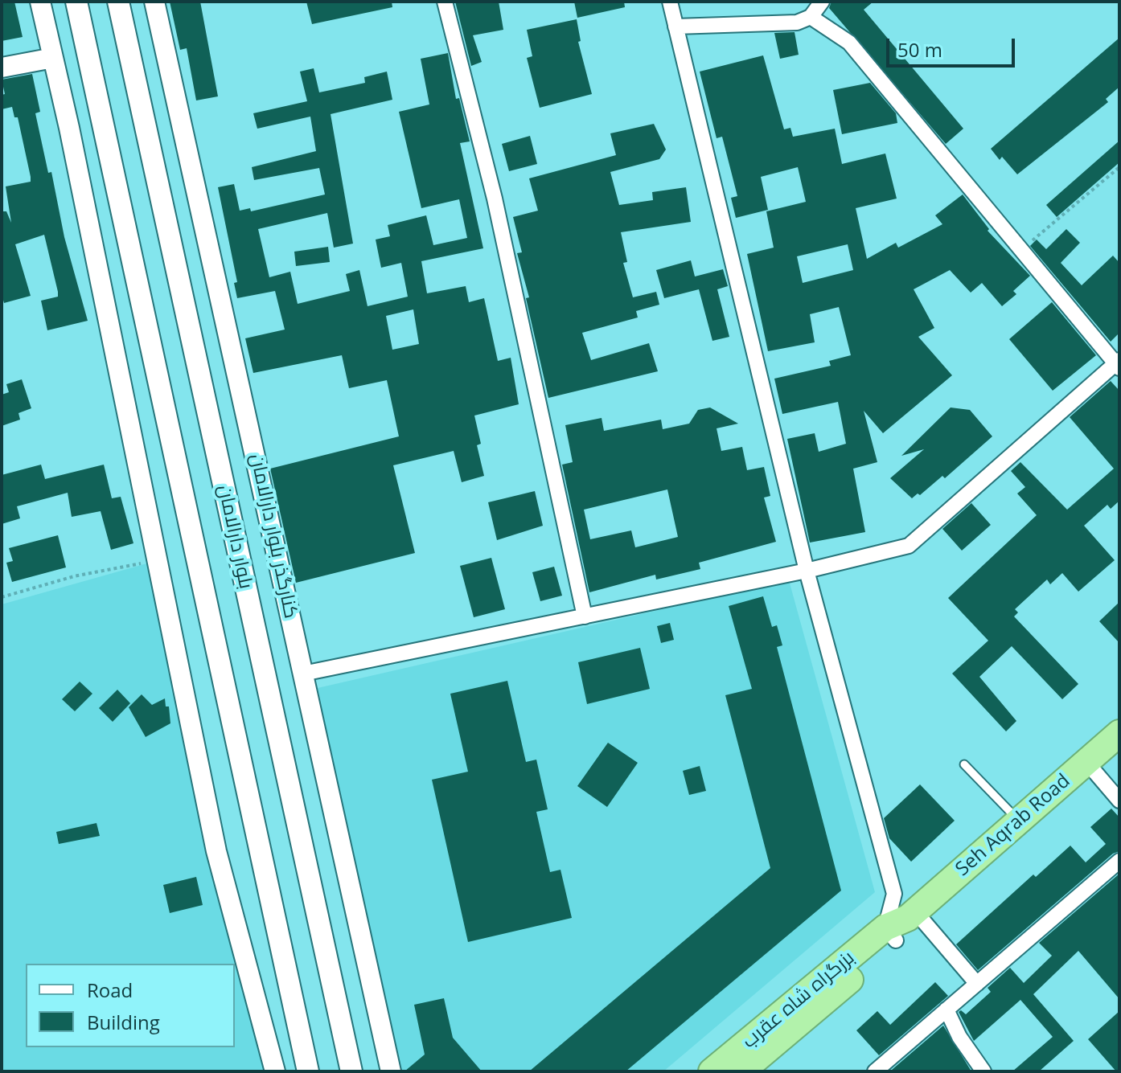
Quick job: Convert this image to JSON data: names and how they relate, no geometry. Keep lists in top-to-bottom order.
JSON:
{
  "streets": {
    "highway": ["Seh Aqrab Road", "بزرگراه شاه عقرب"],
    "main road": ["بلوار دارالامان"],
    "street": ["کنارگذر بلوار دارالامان"]
  },
  "crossings": [
    ["Seh Aqrab Road", "بزرگراه شاه عقرب"]
  ],
  "legend": ["Road", "Building"],
  "scale_bar": "50 m"
}
